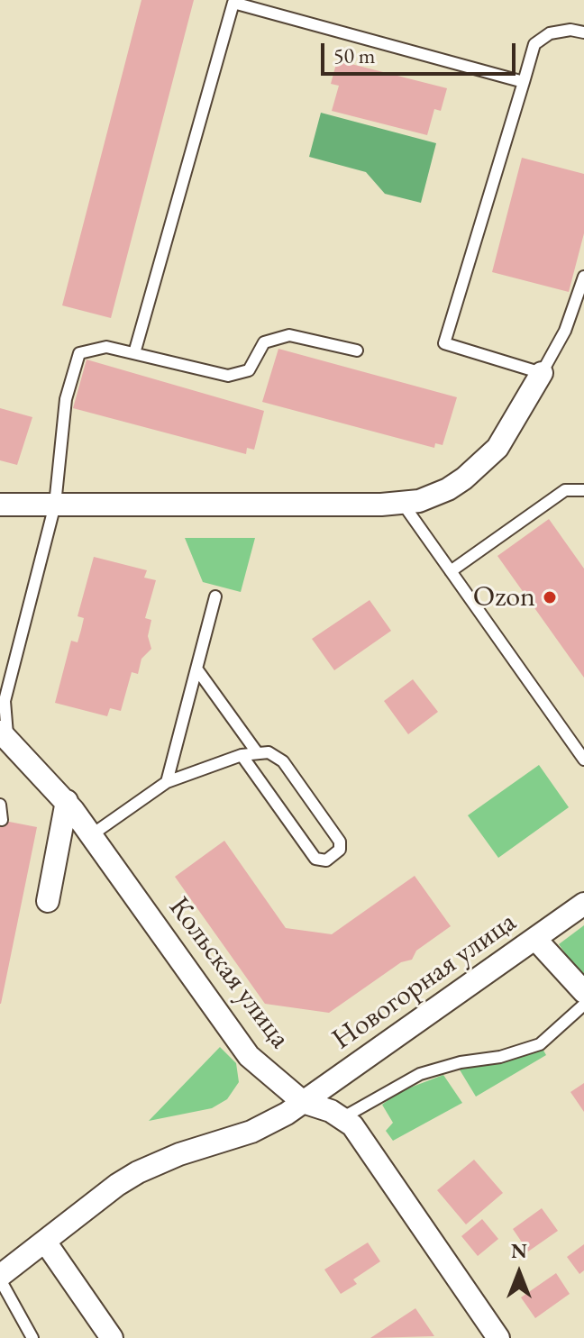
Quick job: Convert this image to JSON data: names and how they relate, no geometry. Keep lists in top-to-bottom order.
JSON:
{
  "streets": {
    "street": ["Кольская улица", "Новогорная улица"]
  },
  "crossings": [
    ["Кольская улица", "Новогорная улица"]
  ],
  "places": ["Ozon"],
  "scale_bar": "50 m",
  "north": "top"
}
